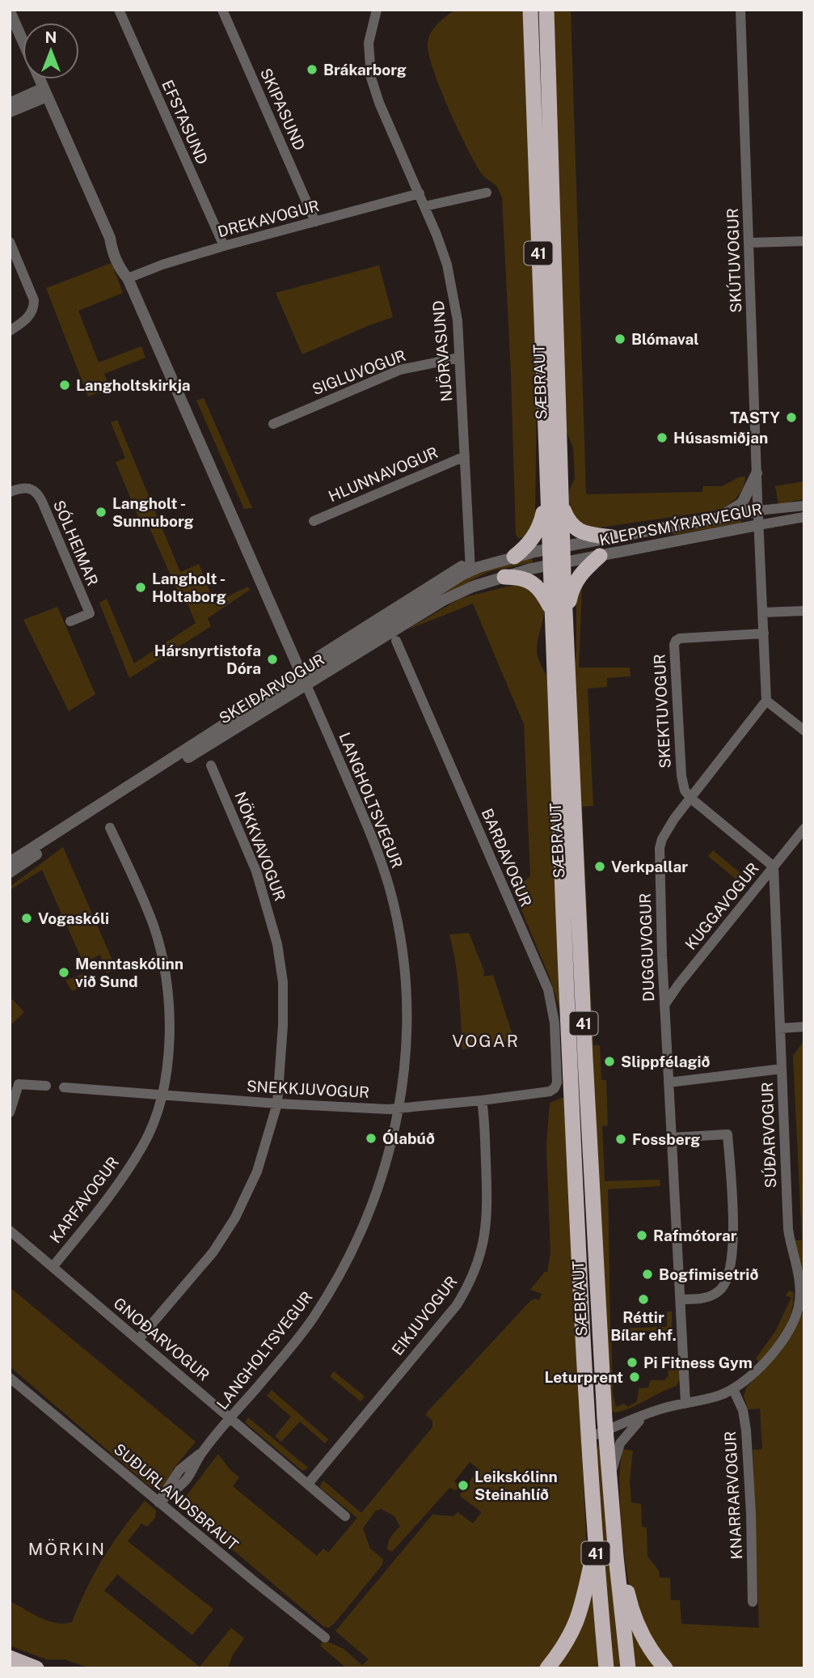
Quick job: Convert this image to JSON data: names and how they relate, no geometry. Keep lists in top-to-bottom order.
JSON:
{
  "streets": {
    "highway": ["41", "SÆBRAUT"],
    "street": [
      "SKIPASUND",
      "EFSTASUND",
      "DREKAVOGUR",
      "SKÚTUVOGUR",
      "NJÖRVASUND",
      "SIGLUVOGUR",
      "HLUNNAVOGUR",
      "KLEPPSMÝRARVEGUR",
      "SÓLHEIMAR",
      "SKEIÐARVOGUR",
      "SKEKTUVOGUR",
      "LANGHOLTSVEGUR",
      "NÖKKVAVOGUR",
      "BARÐAVOGUR",
      "KUGGAVOGUR",
      "DUGGUVOGUR",
      "SNEKKJUVOGUR",
      "SÚÐARVOGUR",
      "KARFAVOGUR",
      "EIKJUVOGUR",
      "GNOÐARVOGUR",
      "KNARRARVOGUR",
      "SUÐURLANDSBRAUT"
    ]
  },
  "crossings": [
    ["SKIPASUND", "DREKAVOGUR"],
    ["EFSTASUND", "DREKAVOGUR"],
    ["DREKAVOGUR", "NJÖRVASUND"],
    ["DREKAVOGUR", "LANGHOLTSVEGUR"],
    ["SKÚTUVOGUR", "KLEPPSMÝRARVEGUR"],
    ["NJÖRVASUND", "SIGLUVOGUR"],
    ["NJÖRVASUND", "HLUNNAVOGUR"],
    ["NJÖRVASUND", "SKEIÐARVOGUR"],
    ["SÆBRAUT", "KLEPPSMÝRARVEGUR"],
    ["SÆBRAUT", "SKEIÐARVOGUR"],
    ["SÆBRAUT", "SÚÐARVOGUR"],
    ["KLEPPSMÝRARVEGUR", "SKEIÐARVOGUR"],
    ["SKEIÐARVOGUR", "LANGHOLTSVEGUR"],
    ["SKEKTUVOGUR", "DUGGUVOGUR"],
    ["LANGHOLTSVEGUR", "SNEKKJUVOGUR"],
    ["LANGHOLTSVEGUR", "GNOÐARVOGUR"],
    ["LANGHOLTSVEGUR", "SUÐURLANDSBRAUT"],
    ["NÖKKVAVOGUR", "SNEKKJUVOGUR"],
    ["NÖKKVAVOGUR", "GNOÐARVOGUR"],
    ["BARÐAVOGUR", "SNEKKJUVOGUR"],
    ["KUGGAVOGUR", "DUGGUVOGUR"],
    ["KUGGAVOGUR", "SÚÐARVOGUR"],
    ["DUGGUVOGUR", "SÚÐARVOGUR"],
    ["SNEKKJUVOGUR", "KARFAVOGUR"],
    ["SNEKKJUVOGUR", "EIKJUVOGUR"],
    ["SÚÐARVOGUR", "KNARRARVOGUR"],
    ["KARFAVOGUR", "GNOÐARVOGUR"],
    ["EIKJUVOGUR", "GNOÐARVOGUR"]
  ],
  "districts": ["VOGAR", "MÖRKIN"],
  "places": [
    "Brákarborg",
    "Blómaval",
    "Langholtskirkja",
    "TASTY",
    "Húsasmiðjan",
    "Langholt - Sunnuborg",
    "Langholt - Holtaborg",
    "Hársnyrtistofa Dóra",
    "Verkpallar",
    "Vogaskóli",
    "Menntaskólinn við Sund",
    "Slippfélagið",
    "Ólabúð",
    "Fossberg",
    "Rafmótorar",
    "Bogfimisetrið",
    "Réttir Bílar ehf.",
    "Pi Fitness Gym",
    "Leturprent",
    "Leikskólinn Steinahlíð"
  ],
  "north": "top"
}
